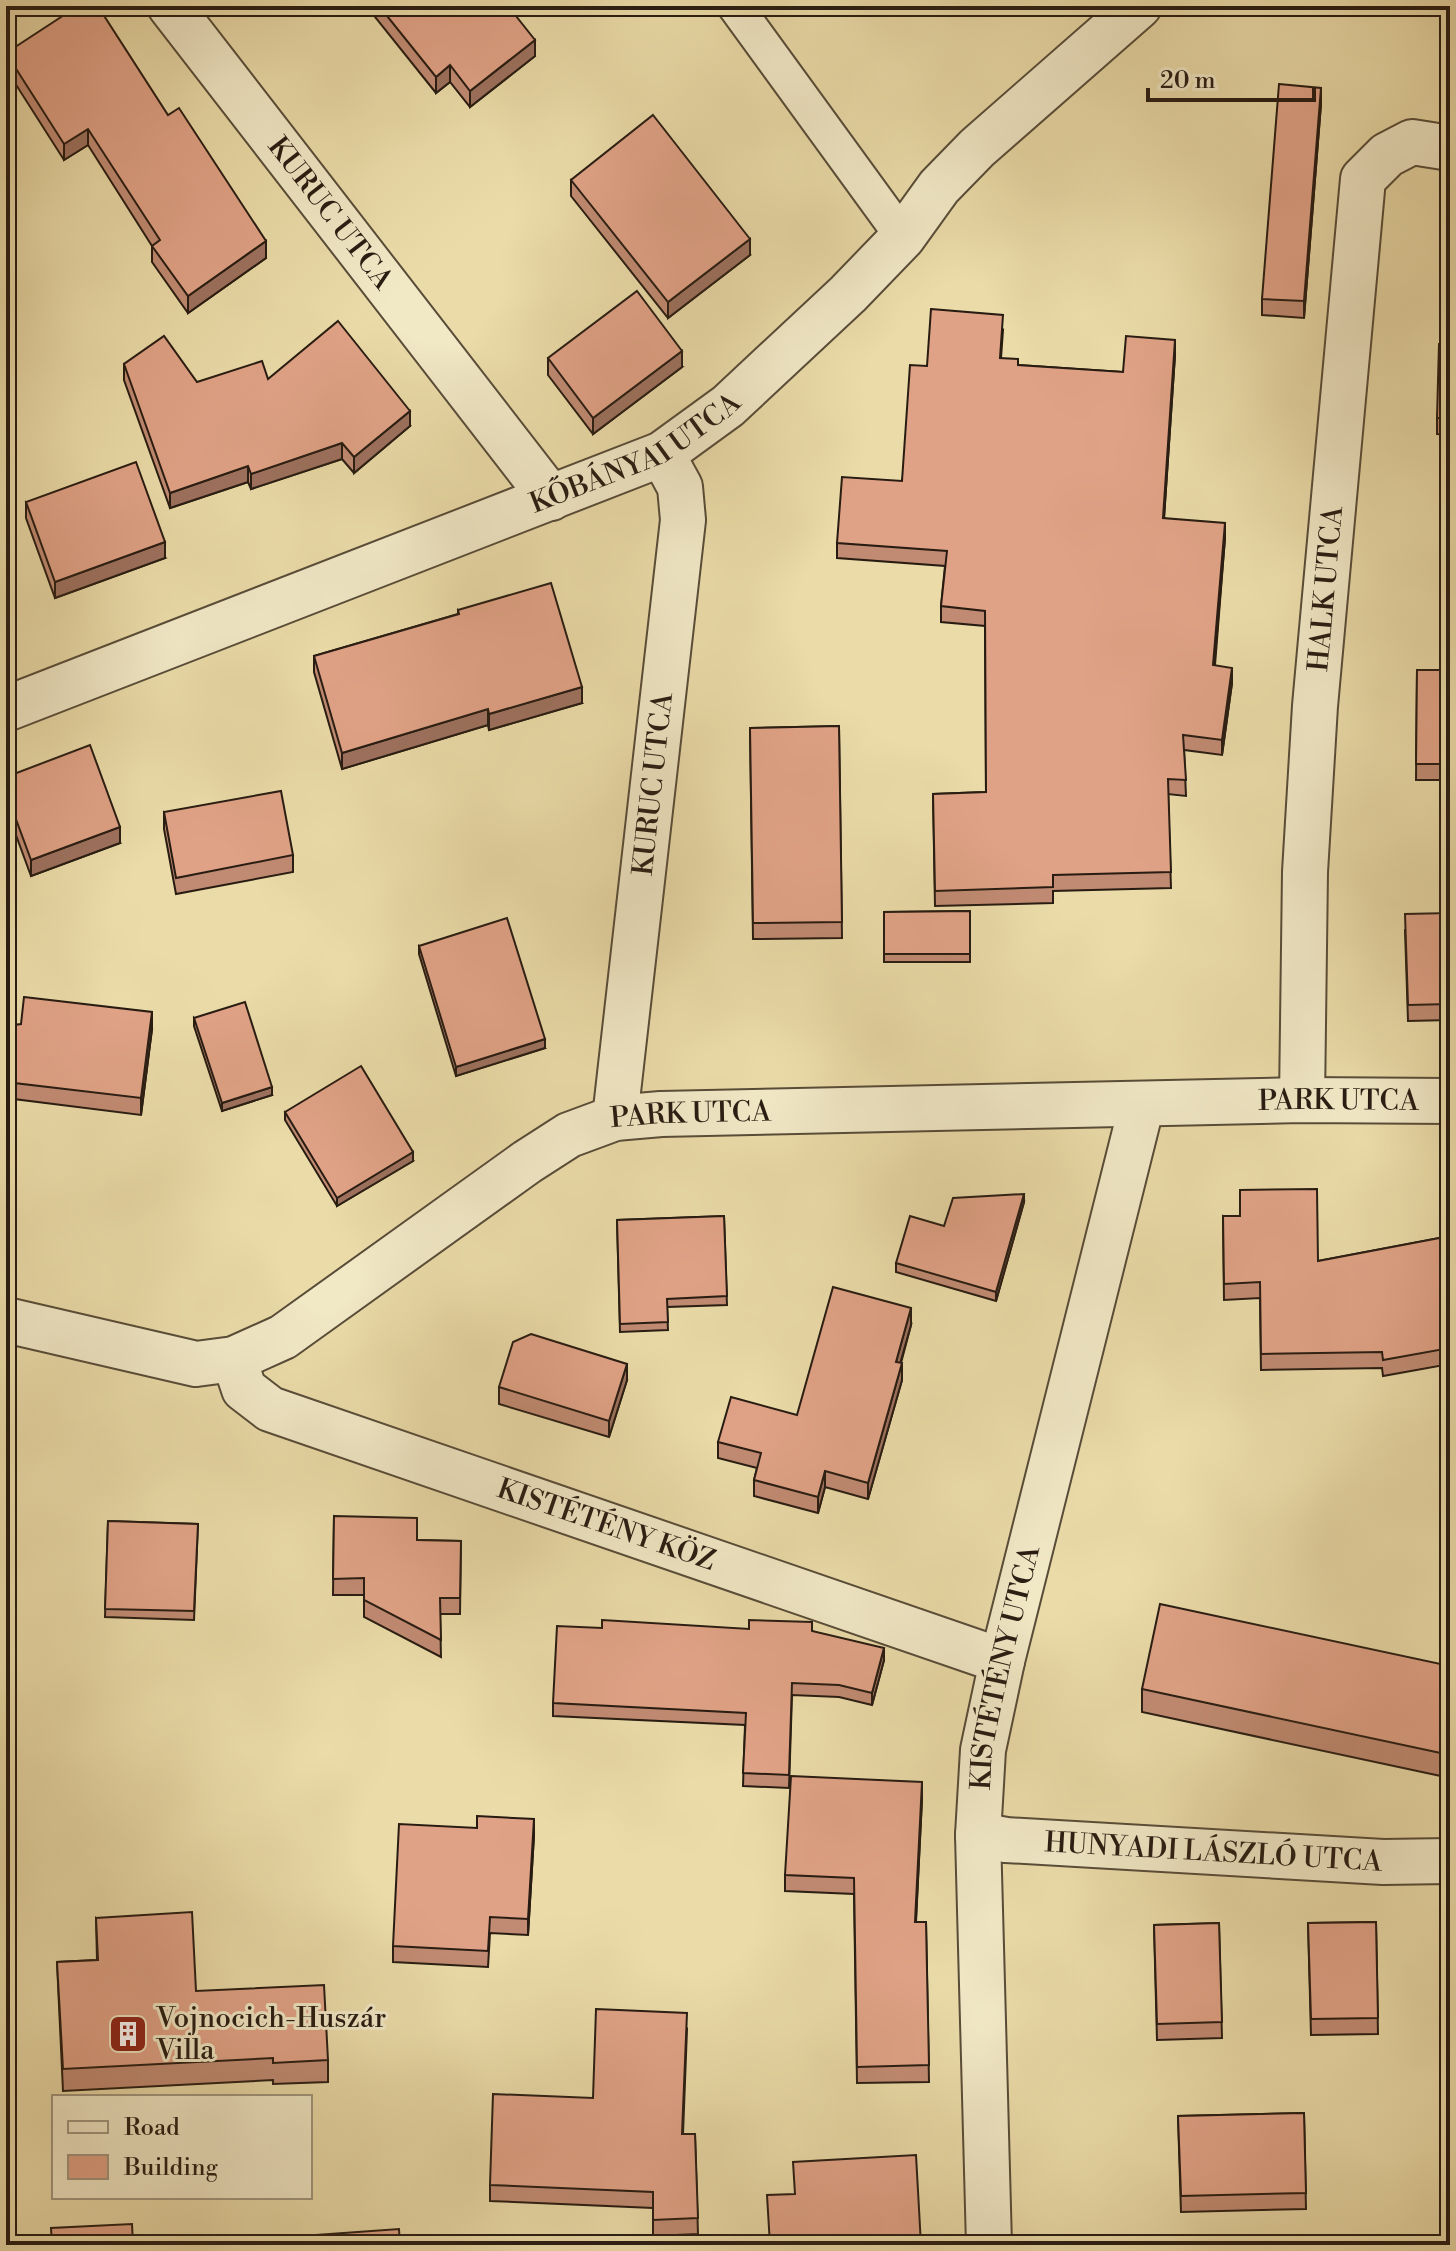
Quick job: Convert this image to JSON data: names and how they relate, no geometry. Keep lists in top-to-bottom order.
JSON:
{
  "streets": {
    "street": [
      "KURUC UTCA",
      "KŐBÁNYAI UTCA",
      "HALK UTCA",
      "PARK UTCA",
      "KISTÉTÉNY KÖZ",
      "KISTÉTÉNY UTCA",
      "HUNYADI LÁSZLÓ UTCA"
    ]
  },
  "crossings": [
    ["KURUC UTCA", "KŐBÁNYAI UTCA"],
    ["KURUC UTCA", "PARK UTCA"],
    ["HALK UTCA", "PARK UTCA"],
    ["PARK UTCA", "KISTÉTÉNY KÖZ"],
    ["PARK UTCA", "KISTÉTÉNY UTCA"],
    ["KISTÉTÉNY KÖZ", "KISTÉTÉNY UTCA"],
    ["KISTÉTÉNY UTCA", "HUNYADI LÁSZLÓ UTCA"]
  ],
  "places": {
    "building": ["Vojnocich-Huszár Villa"]
  },
  "legend": ["Road", "Building"],
  "scale_bar": "20 m"
}
